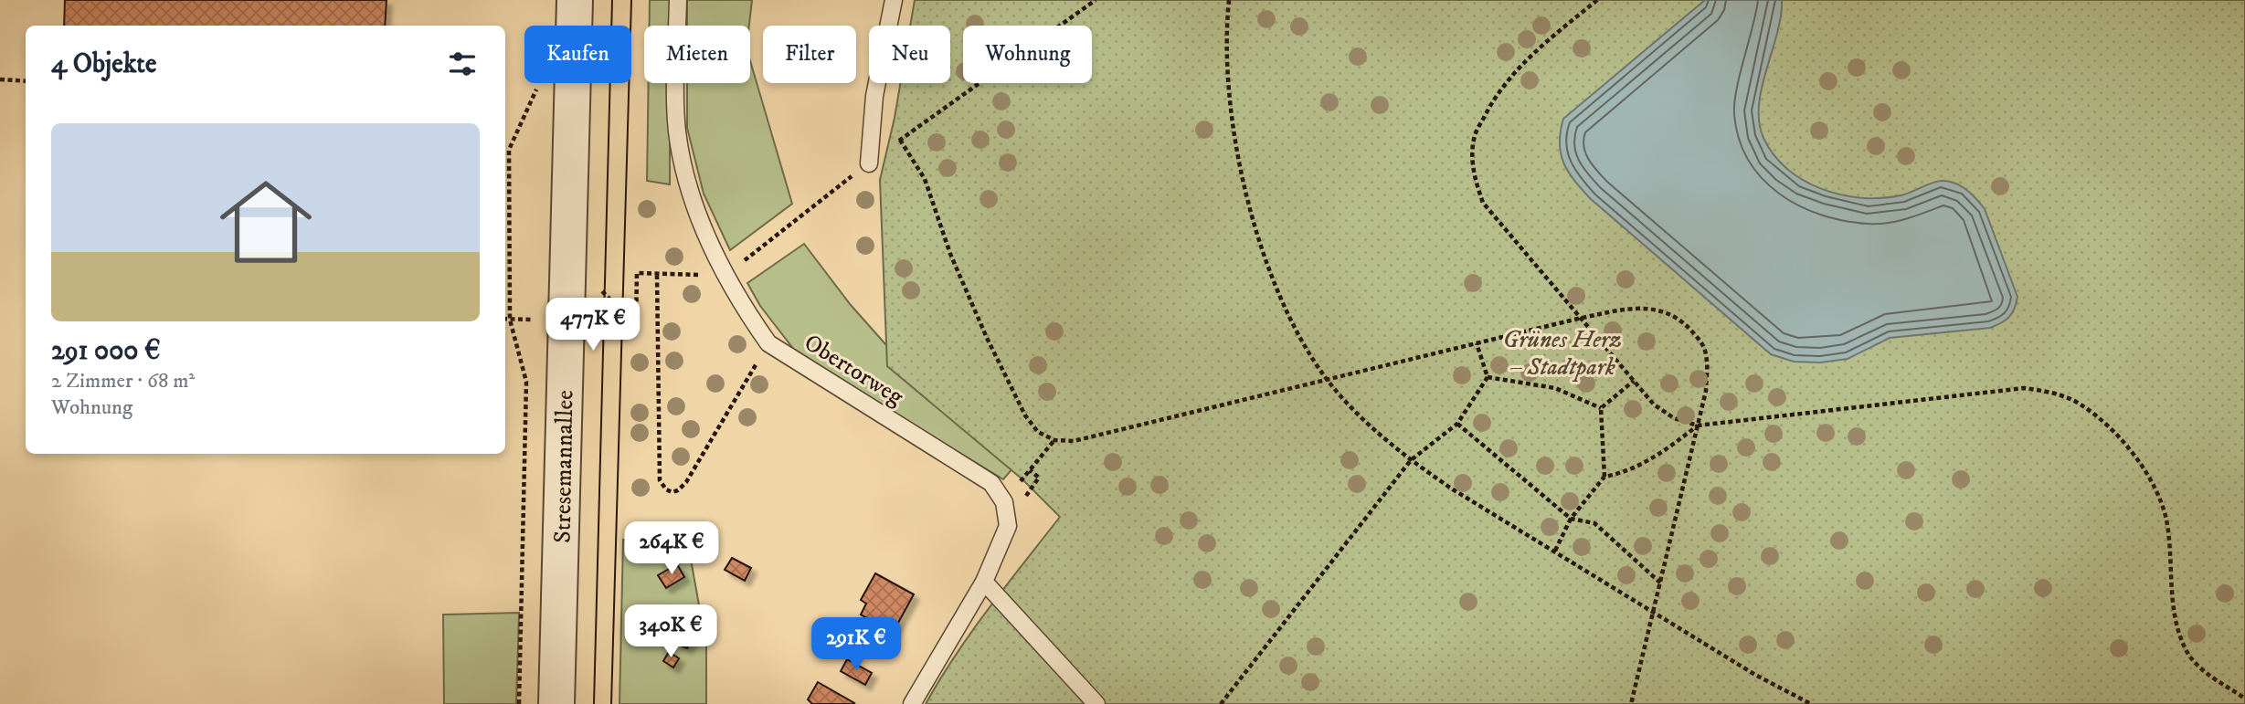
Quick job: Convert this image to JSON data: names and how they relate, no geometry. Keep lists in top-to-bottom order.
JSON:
{
  "streets": {
    "street": ["Stresemannallee"],
    "lane": ["Obertorweg"]
  },
  "parks": ["Grünes Herz – Stadtpark"],
  "page": {
    "chip": [
      "Kaufen",
      "Mieten",
      "Filter",
      "Neu",
      "Wohnung"
    ],
    "heading": "4 Objekte",
    "list": [
      {
        "name": "291 000 €",
        "note": "2 Zimmer · 68 m² · Wohnung"
      }
    ],
    "price": [
      "477K €",
      "264K €",
      "340K €",
      "291K €"
    ]
  }
}
